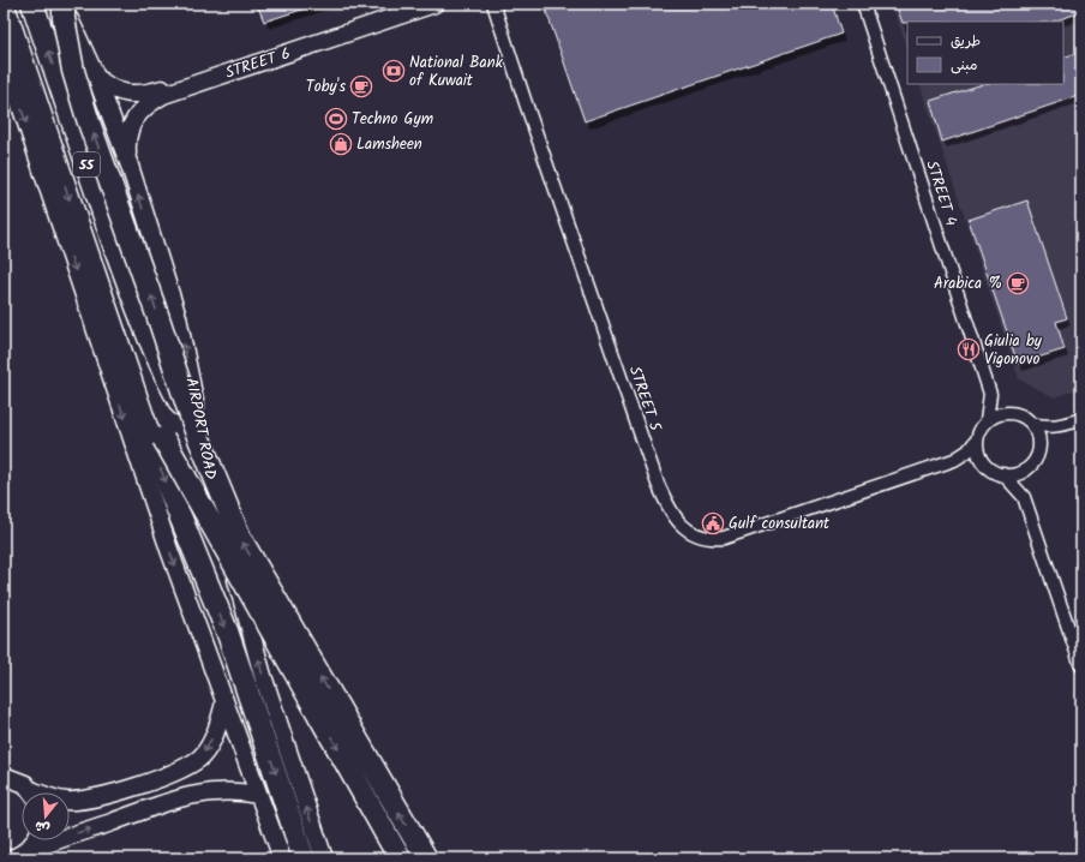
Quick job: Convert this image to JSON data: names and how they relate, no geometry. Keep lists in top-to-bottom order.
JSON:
{
  "streets": {
    "highway": ["55", "AIRPORT ROAD"],
    "main road": ["STREET 6"],
    "street": ["STREET 4", "STREET 5"]
  },
  "crossings": [
    ["STREET 6", "AIRPORT ROAD"],
    ["STREET 4", "STREET 5"]
  ],
  "places": {
    "bank": ["National Bank of Kuwait"],
    "cafe": ["Toby's", "Arabica %"],
    "sports": ["Techno Gym"],
    "shop": ["Lamsheen"],
    "restaurant": ["Giulia by Vigonovo"],
    "public building": ["Gulf consultant"]
  },
  "legend": ["طريق", "مبنى"],
  "north": "bottom"
}
